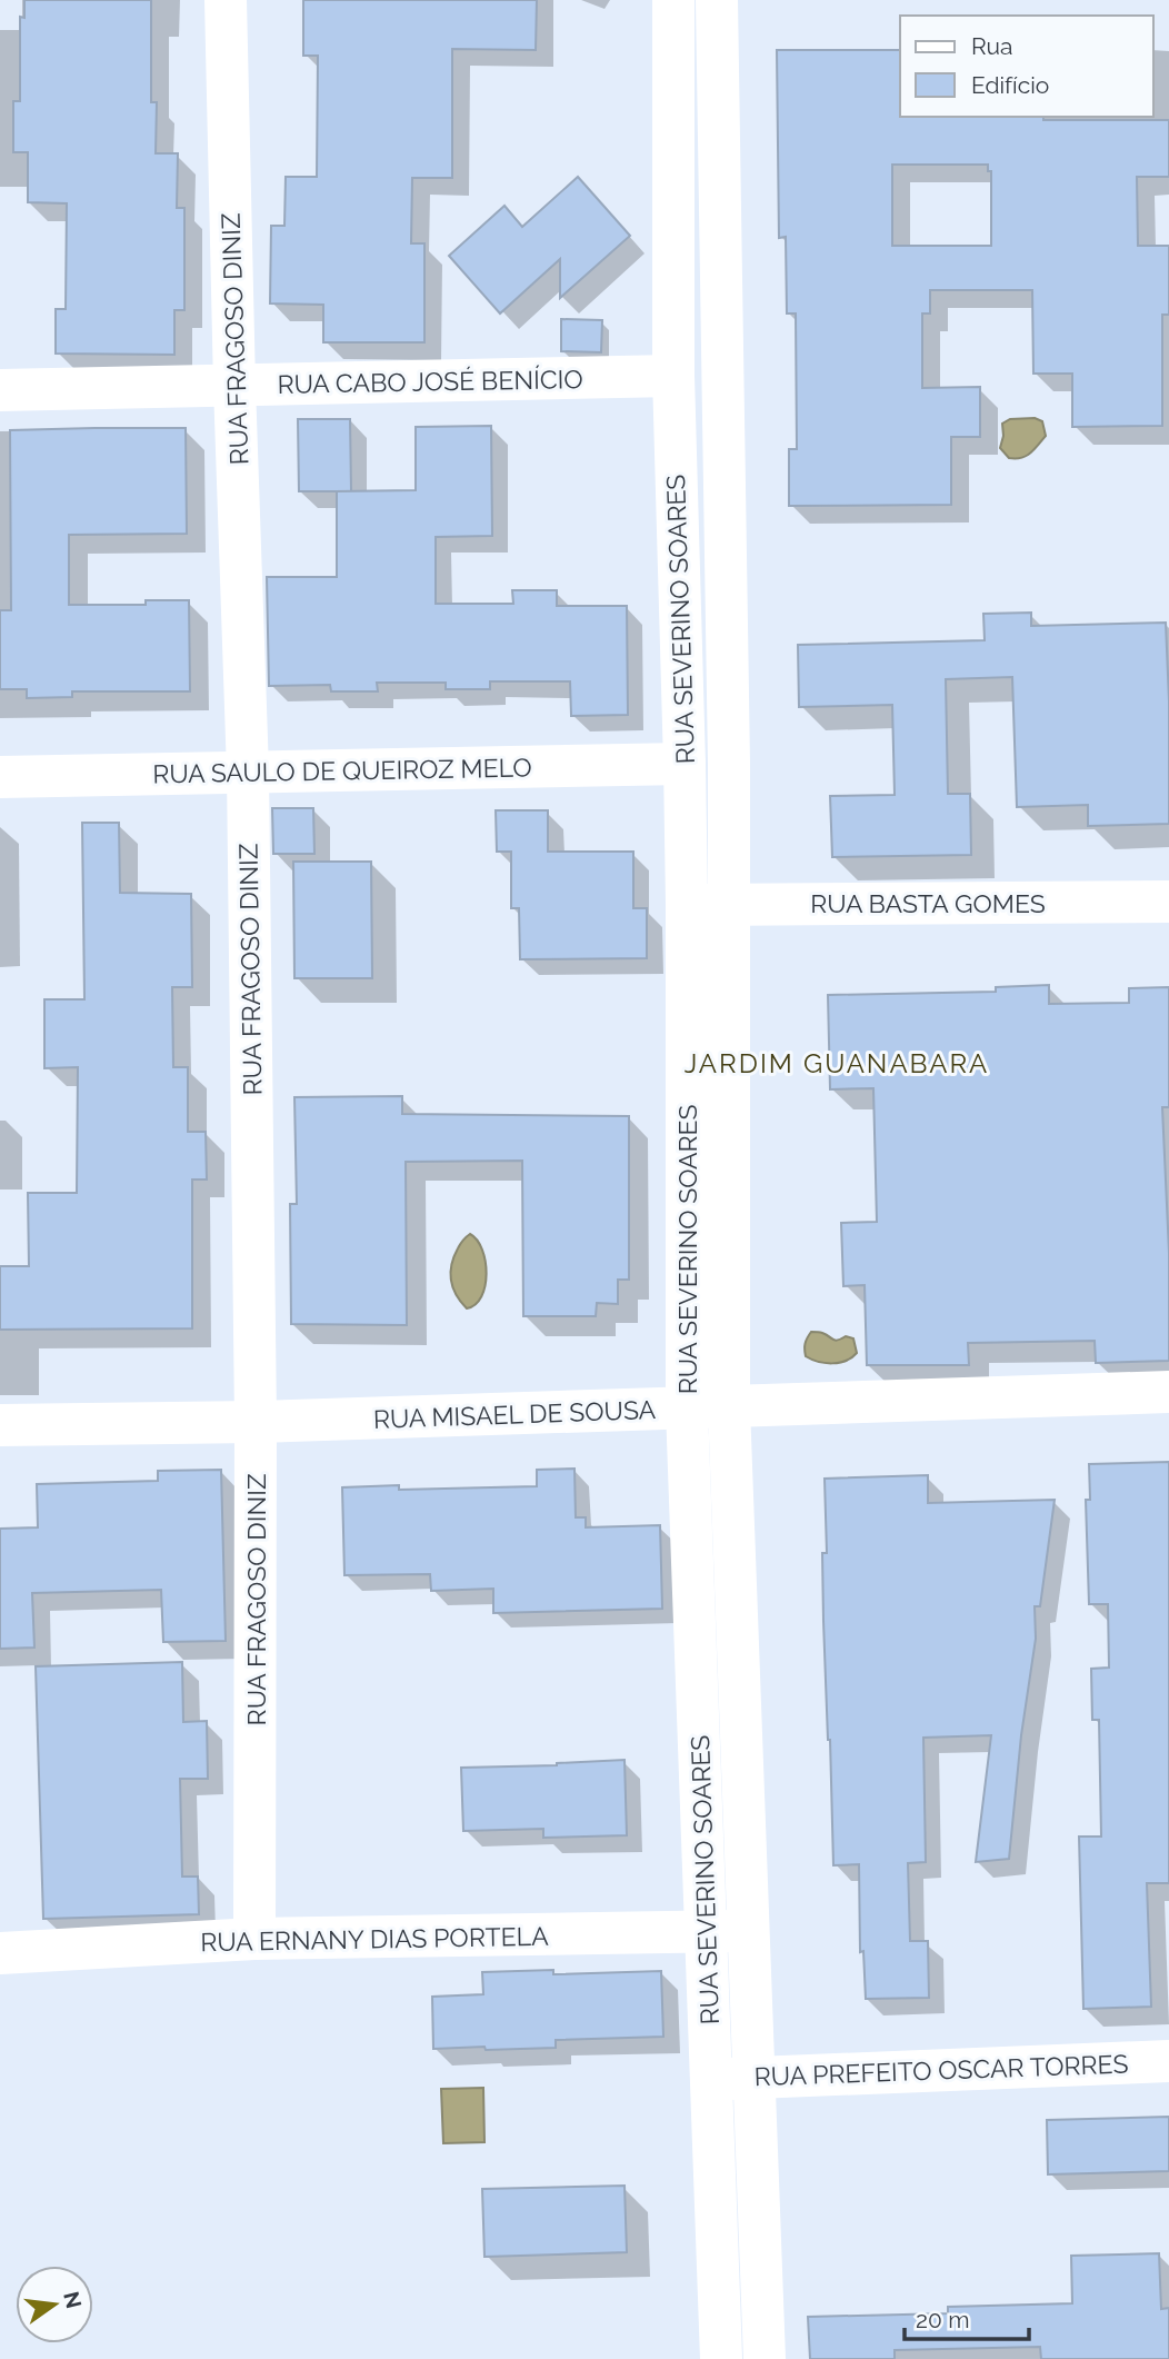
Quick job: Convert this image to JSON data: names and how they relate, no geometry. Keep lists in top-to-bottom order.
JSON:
{
  "streets": {
    "street": [
      "RUA FRAGOSO DINIZ",
      "RUA CABO JOSÉ BENÍCIO",
      "RUA SEVERINO SOARES",
      "RUA SAULO DE QUEIROZ MELO",
      "RUA BASTA GOMES",
      "RUA MISAEL DE SOUSA",
      "RUA ERNANY DIAS PORTELA",
      "RUA PREFEITO OSCAR TORRES"
    ]
  },
  "crossings": [
    ["RUA FRAGOSO DINIZ", "RUA CABO JOSÉ BENÍCIO"],
    ["RUA FRAGOSO DINIZ", "RUA SAULO DE QUEIROZ MELO"],
    ["RUA FRAGOSO DINIZ", "RUA MISAEL DE SOUSA"],
    ["RUA FRAGOSO DINIZ", "RUA ERNANY DIAS PORTELA"],
    ["RUA CABO JOSÉ BENÍCIO", "RUA SEVERINO SOARES"],
    ["RUA SEVERINO SOARES", "RUA SAULO DE QUEIROZ MELO"],
    ["RUA SEVERINO SOARES", "RUA BASTA GOMES"],
    ["RUA SEVERINO SOARES", "RUA MISAEL DE SOUSA"],
    ["RUA SEVERINO SOARES", "RUA ERNANY DIAS PORTELA"],
    ["RUA SEVERINO SOARES", "RUA PREFEITO OSCAR TORRES"]
  ],
  "districts": ["JARDIM GUANABARA"],
  "legend": ["Rua", "Edifício"],
  "scale_bar": "20 m",
  "north": "right"
}
